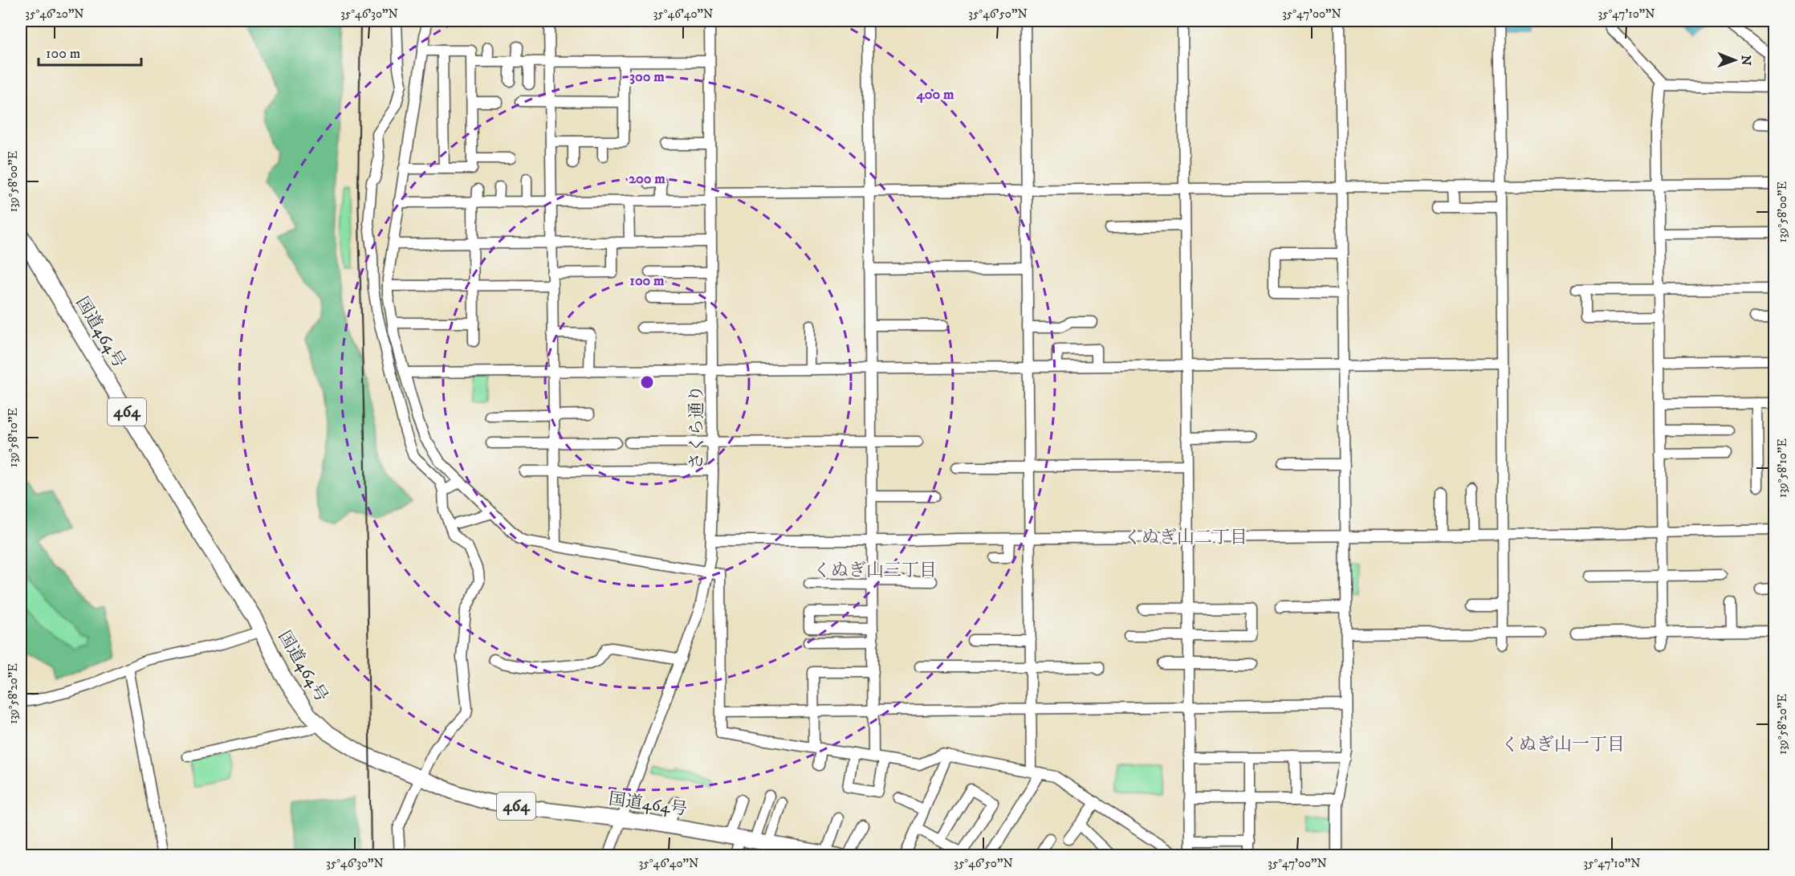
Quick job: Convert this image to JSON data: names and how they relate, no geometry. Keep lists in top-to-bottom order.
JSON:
{
  "streets": {
    "highway": ["国道464号", "464"],
    "street": ["さくら通り"]
  },
  "crossings": [
    ["国道464号", "さくら通り"]
  ],
  "districts": ["くぬぎ山二丁目", "くぬぎ山三丁目", "くぬぎ山一丁目"],
  "scale_bar": "100 m",
  "north": "right",
  "coordinates": [
    "35°46'20\"N",
    "35°46'30\"N",
    "35°46'40\"N",
    "35°46'50\"N",
    "35°47'00\"N",
    "35°47'10\"N",
    "139°58'00\"E",
    "139°58'10\"E",
    "139°58'20\"E"
  ],
  "rings": [
    "300 m",
    "400 m",
    "200 m",
    "100 m"
  ]
}
